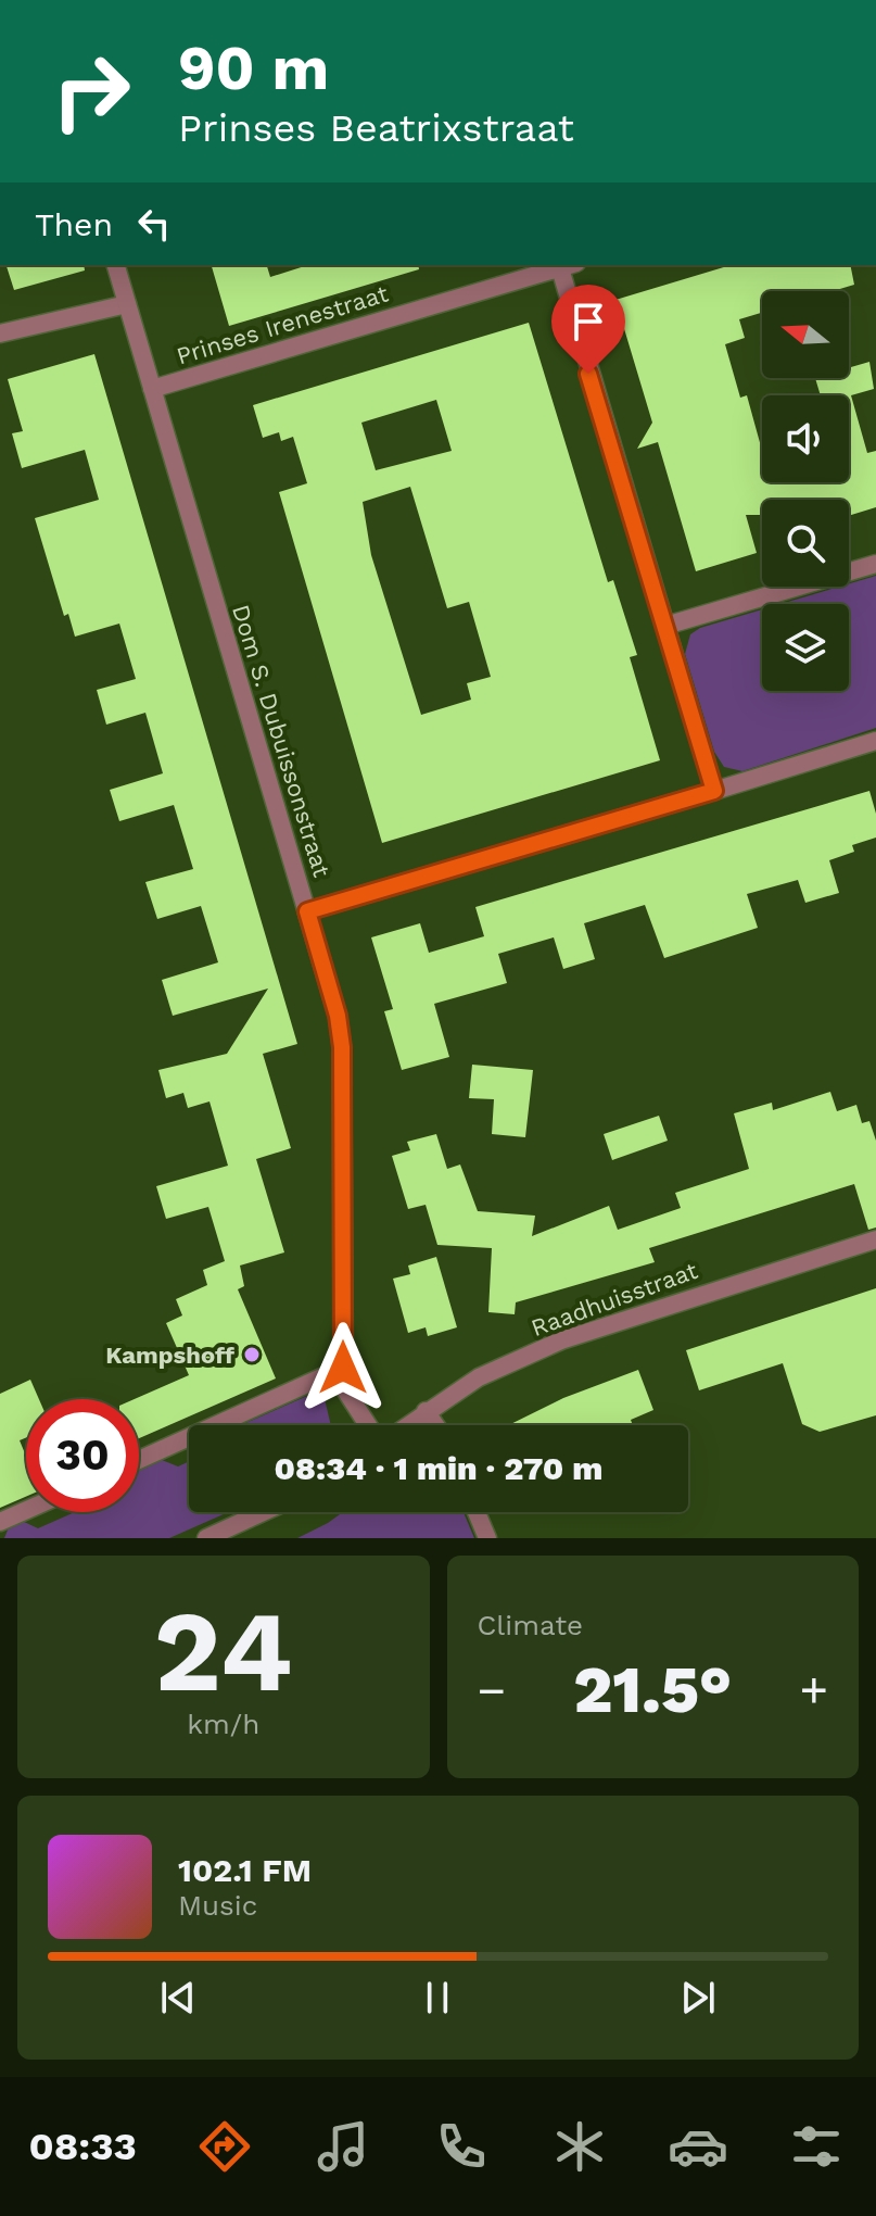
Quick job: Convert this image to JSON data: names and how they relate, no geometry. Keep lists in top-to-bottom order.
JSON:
{
  "streets": {
    "street": ["Prinses Irenestraat", "Dom S. Dubuissonstraat", "Raadhuisstraat"]
  },
  "crossings": [
    ["Prinses Irenestraat", "Dom S. Dubuissonstraat"]
  ],
  "places": ["Kampshoff"],
  "north": "left",
  "page": {
    "turn": ["90 m", "Prinses Beatrixstraat"],
    "then": "Then",
    "limit": "30",
    "trip": "08:34 · 1 min · 270 m",
    "tile": [
      ["24", "km/h"],
      "Climate"
    ],
    "heat": ["−", "21.5°", "+"],
    "song": ["102.1 FM", "Music"],
    "tabs": "08:33"
  }
}
